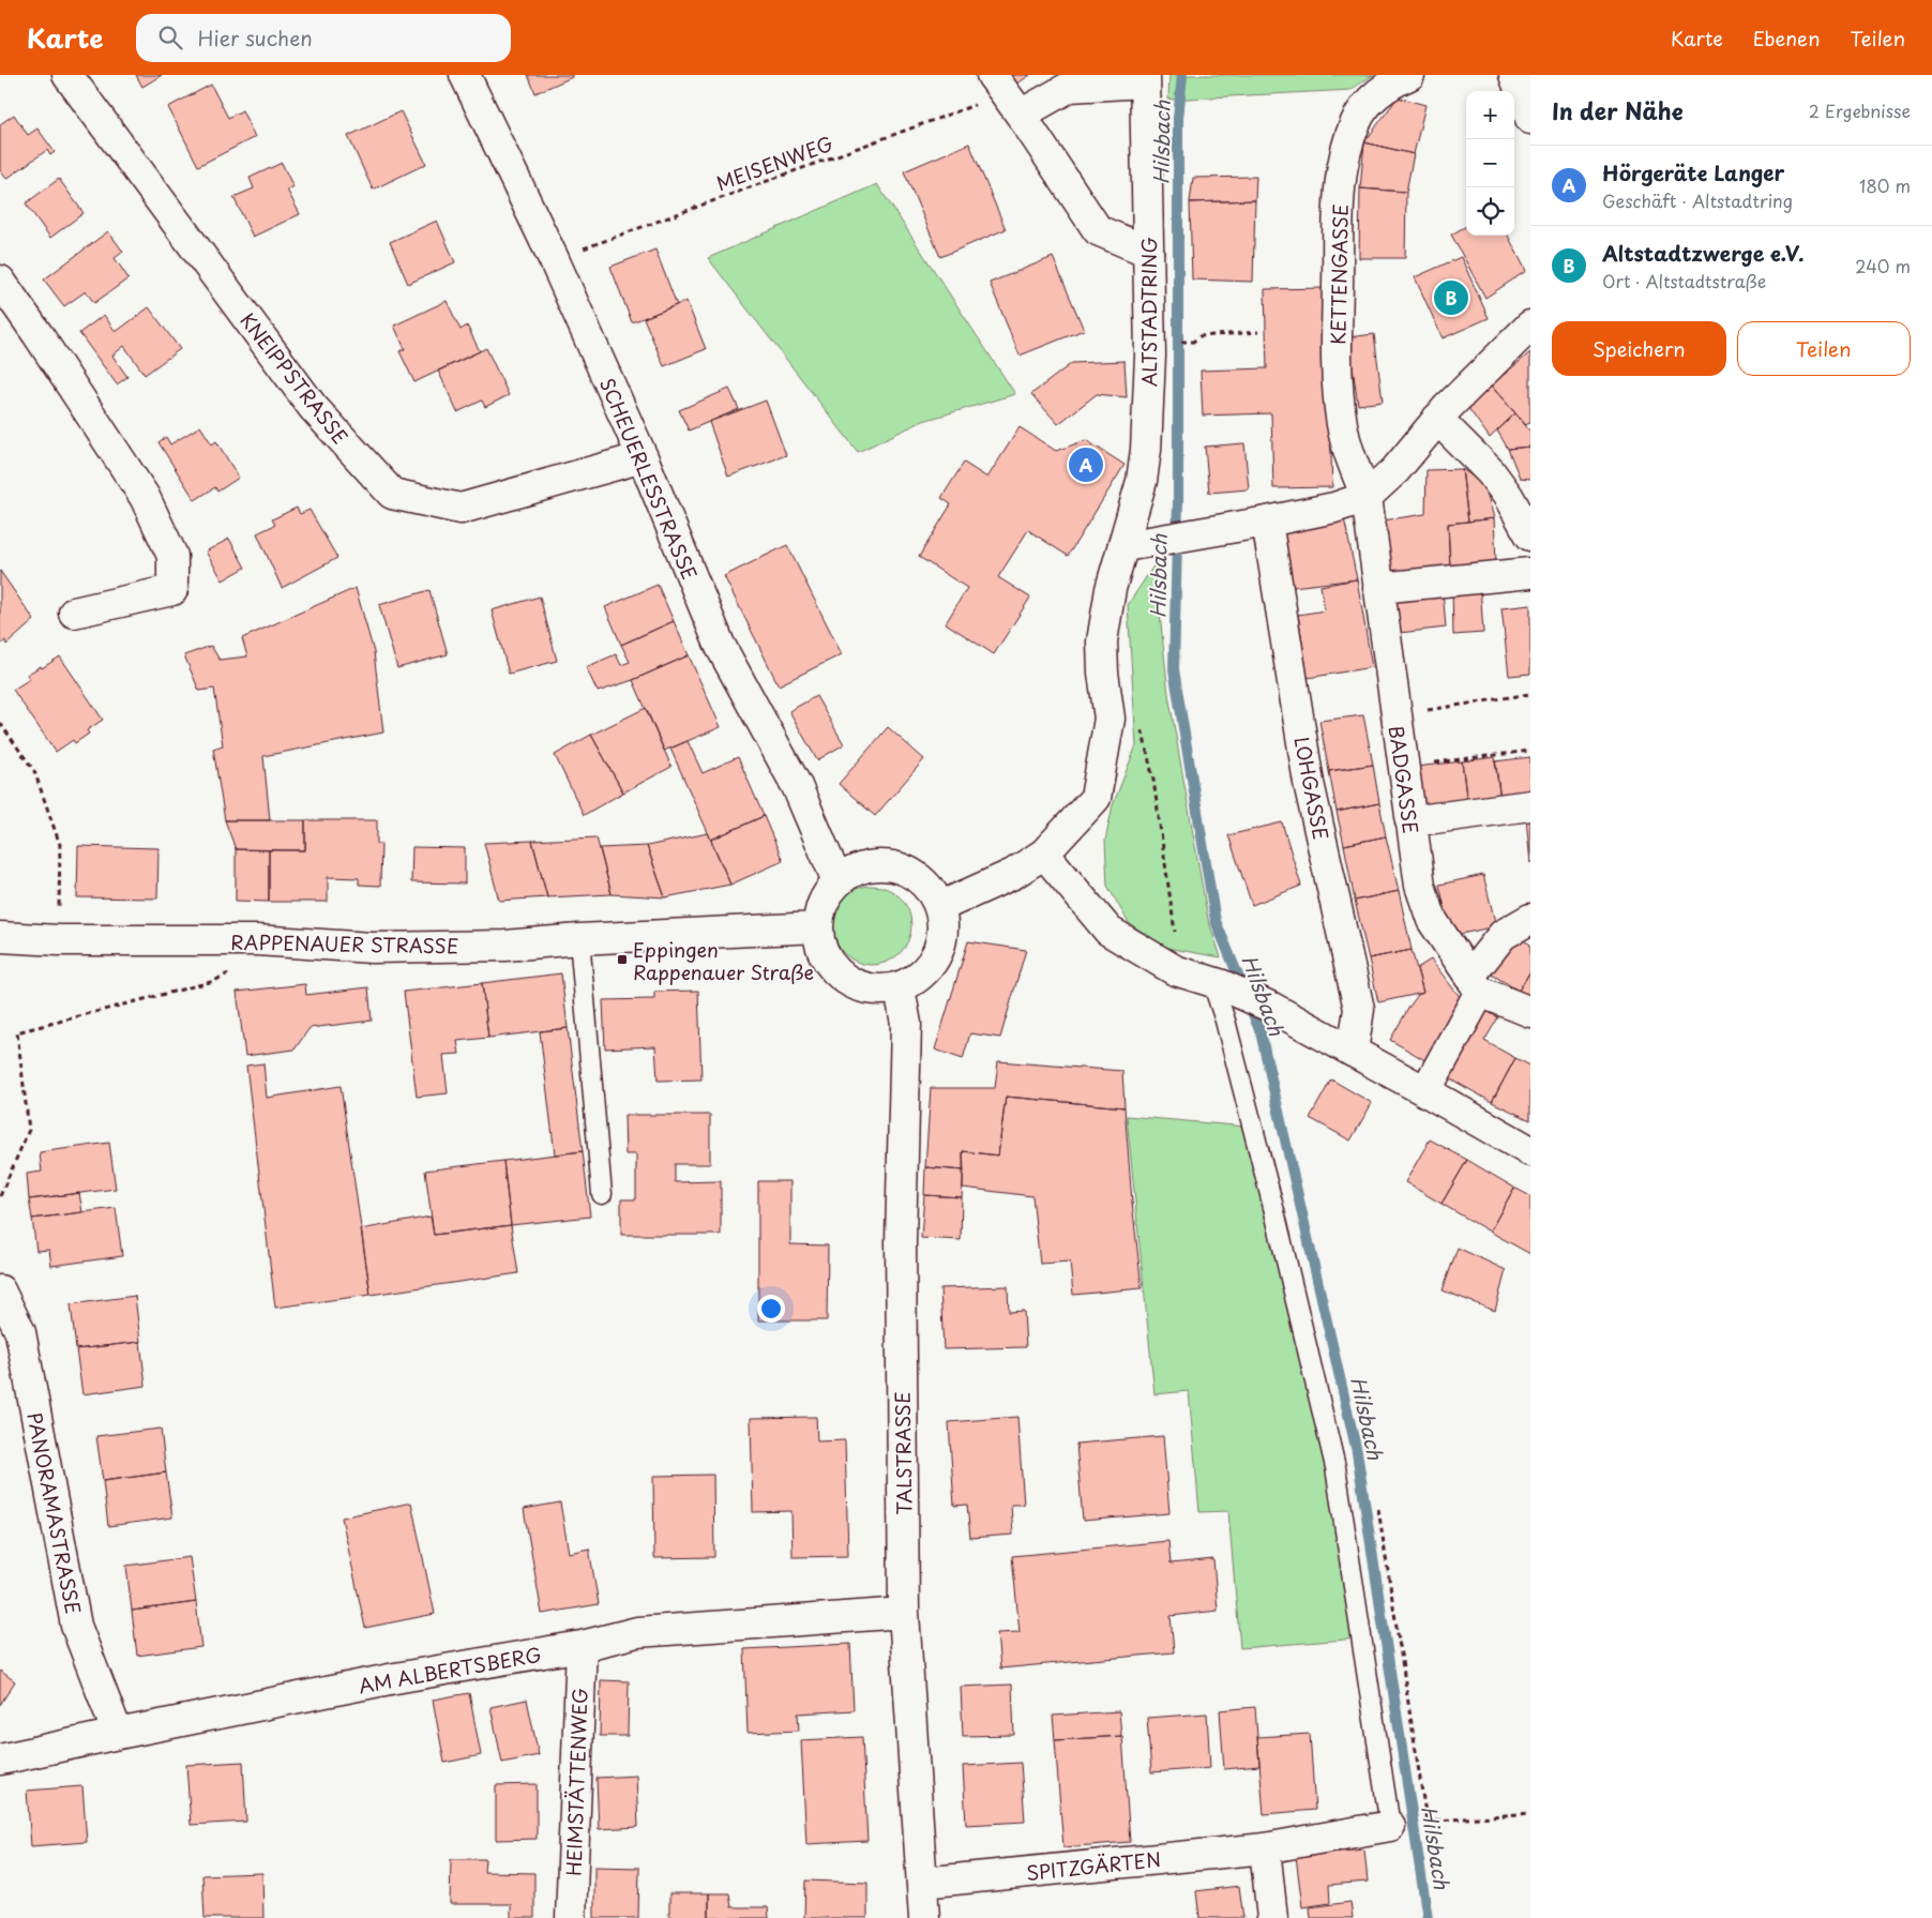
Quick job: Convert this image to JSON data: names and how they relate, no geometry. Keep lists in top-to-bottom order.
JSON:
{
  "streets": {
    "street": [
      "KETTENGASSE",
      "ALTSTADTRING",
      "KNEIPPSTRASSE",
      "SCHEUERLESSTRASSE",
      "BADGASSE",
      "LOHGASSE",
      "RAPPENAUER STRASSE",
      "TALSTRASSE",
      "PANORAMASTRASSE",
      "AM ALBERTSBERG",
      "HEIMSTÄTTENWEG",
      "SPITZGÄRTEN"
    ],
    "path": ["MEISENWEG"]
  },
  "crossings": [
    ["MEISENWEG", "SCHEUERLESSTRASSE"],
    ["KETTENGASSE", "BADGASSE"],
    ["ALTSTADTRING", "SCHEUERLESSTRASSE"],
    ["ALTSTADTRING", "RAPPENAUER STRASSE"],
    ["ALTSTADTRING", "TALSTRASSE"],
    ["KNEIPPSTRASSE", "SCHEUERLESSTRASSE"],
    ["SCHEUERLESSTRASSE", "RAPPENAUER STRASSE"],
    ["SCHEUERLESSTRASSE", "TALSTRASSE"],
    ["RAPPENAUER STRASSE", "TALSTRASSE"],
    ["TALSTRASSE", "AM ALBERTSBERG"],
    ["TALSTRASSE", "SPITZGÄRTEN"],
    ["PANORAMASTRASSE", "AM ALBERTSBERG"],
    ["AM ALBERTSBERG", "HEIMSTÄTTENWEG"]
  ],
  "water": ["Hilsbach"],
  "places": {
    "transit": ["Eppingen Rappenauer Straße"]
  },
  "page": {
    "header": "Karte",
    "search": "Hier suchen",
    "nav": ["Karte", "Ebenen", "Teilen"],
    "heading": ["In der Nähe", "2 Ergebnisse"],
    "map_buttons": ["+", "−"],
    "list": [
      {
        "mark": "A",
        "name": "Hörgeräte Langer",
        "note": "Geschäft · Altstadtring",
        "value": "180 m"
      },
      {
        "mark": "B",
        "name": "Altstadtzwerge e.V.",
        "note": "Ort · Altstadtstraße",
        "value": "240 m"
      }
    ],
    "pins": ["B", "A"],
    "buttons": ["Speichern", "Teilen"]
  }
}
